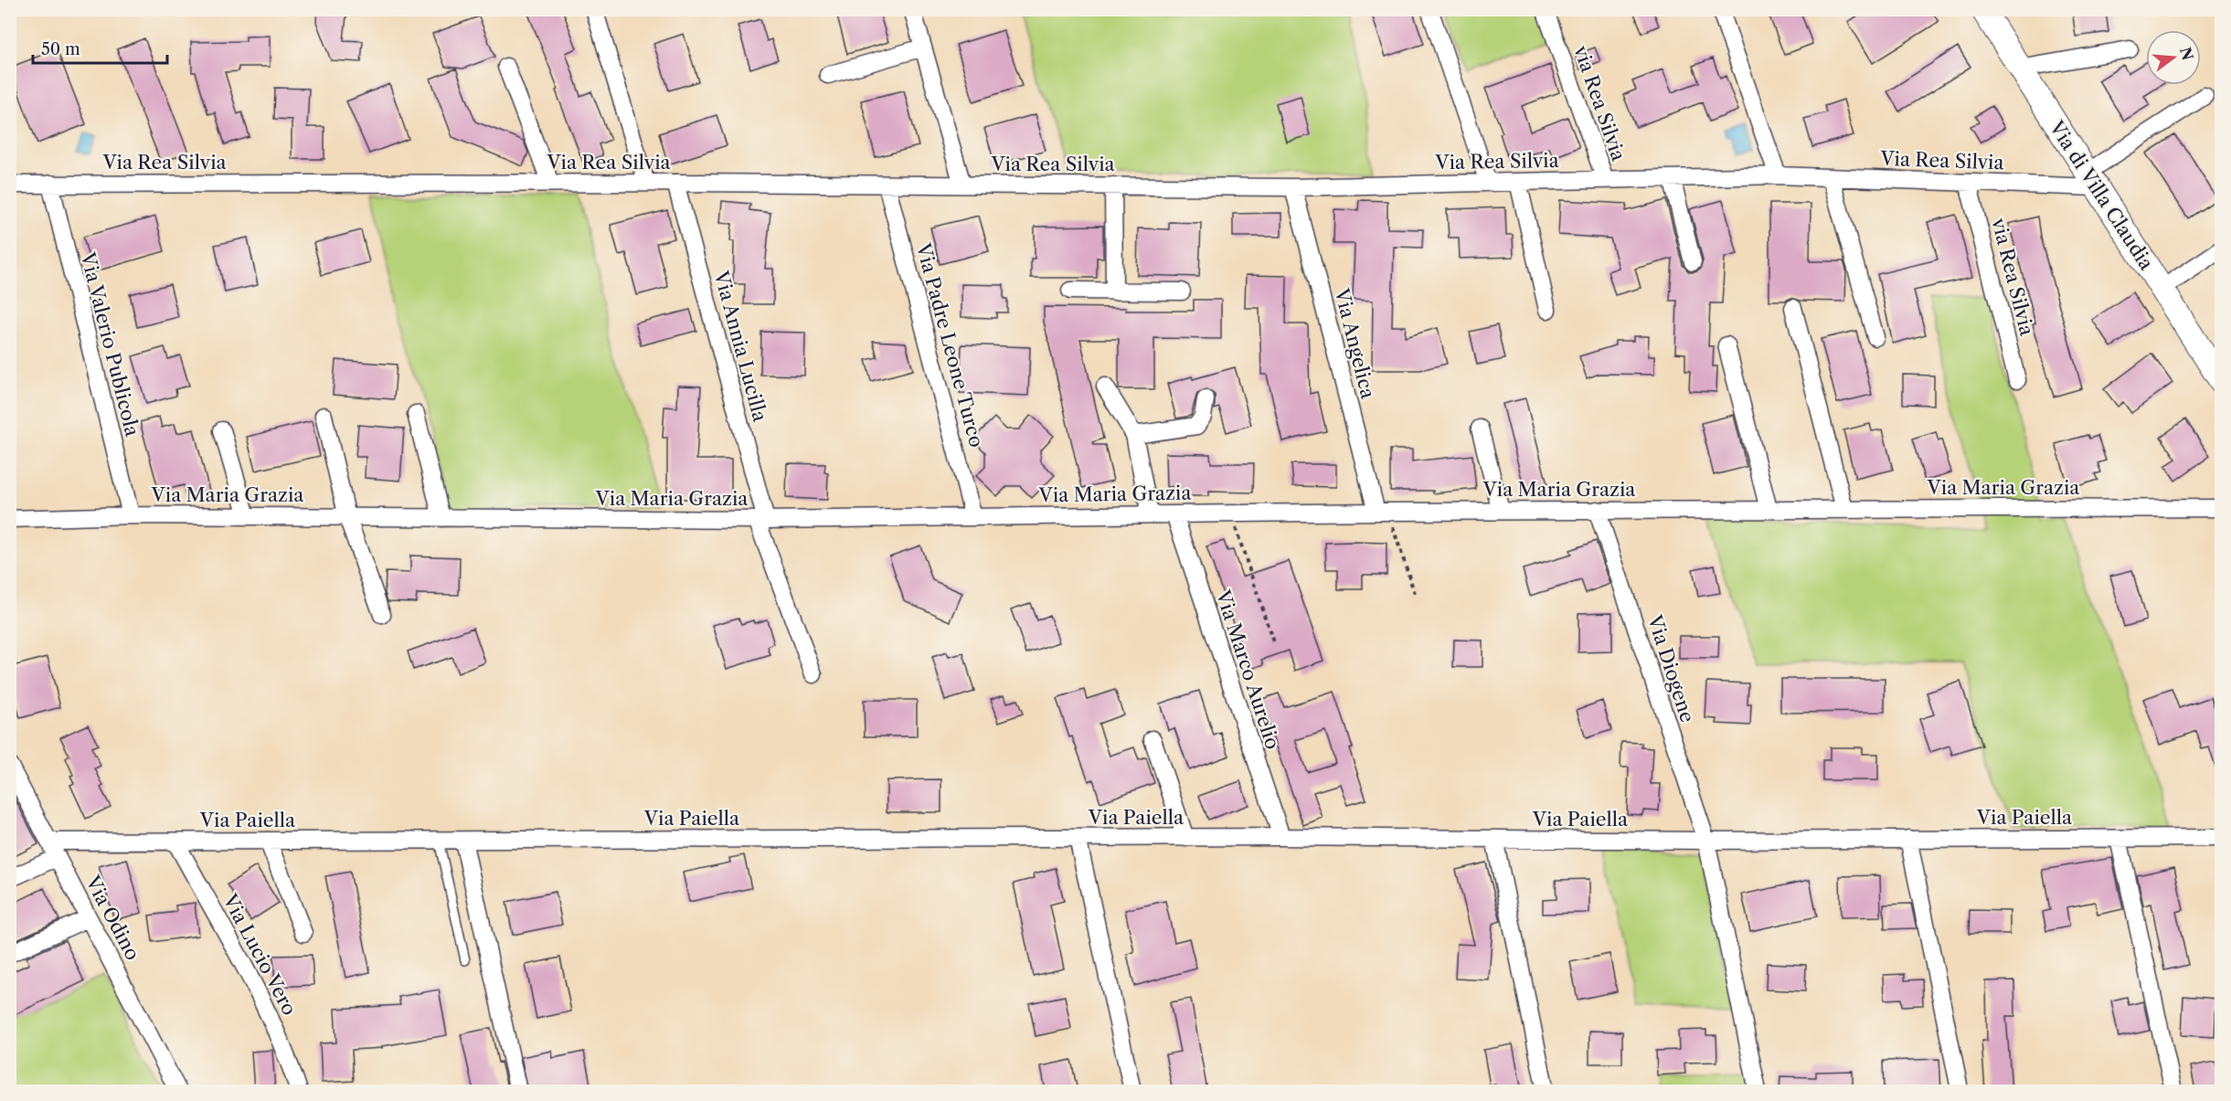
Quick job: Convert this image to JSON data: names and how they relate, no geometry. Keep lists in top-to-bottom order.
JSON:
{
  "streets": {
    "street": [
      "via Rea Silvia",
      "Via Rea Silvia",
      "Via di Villa Claudia",
      "Via Angelica",
      "Via Valerio Publicola",
      "Via Padre Leone Turco",
      "Via Annia Lucilla",
      "Via Maria Grazia",
      "Via Diogene",
      "Via Marco Aurelio",
      "Via Paiella",
      "Via Odino",
      "Via Lucio Vero"
    ]
  },
  "crossings": [
    ["via Rea Silvia", "Via Rea Silvia"],
    ["Via Rea Silvia", "Via di Villa Claudia"],
    ["Via Rea Silvia", "Via Angelica"],
    ["Via Rea Silvia", "Via Valerio Publicola"],
    ["Via Rea Silvia", "Via Padre Leone Turco"],
    ["Via Rea Silvia", "Via Annia Lucilla"],
    ["Via Angelica", "Via Maria Grazia"],
    ["Via Valerio Publicola", "Via Maria Grazia"],
    ["Via Padre Leone Turco", "Via Maria Grazia"],
    ["Via Annia Lucilla", "Via Maria Grazia"],
    ["Via Maria Grazia", "Via Diogene"],
    ["Via Maria Grazia", "Via Marco Aurelio"],
    ["Via Diogene", "Via Paiella"],
    ["Via Marco Aurelio", "Via Paiella"],
    ["Via Paiella", "Via Odino"],
    ["Via Paiella", "Via Lucio Vero"]
  ],
  "scale_bar": "50 m",
  "north": "right"
}
